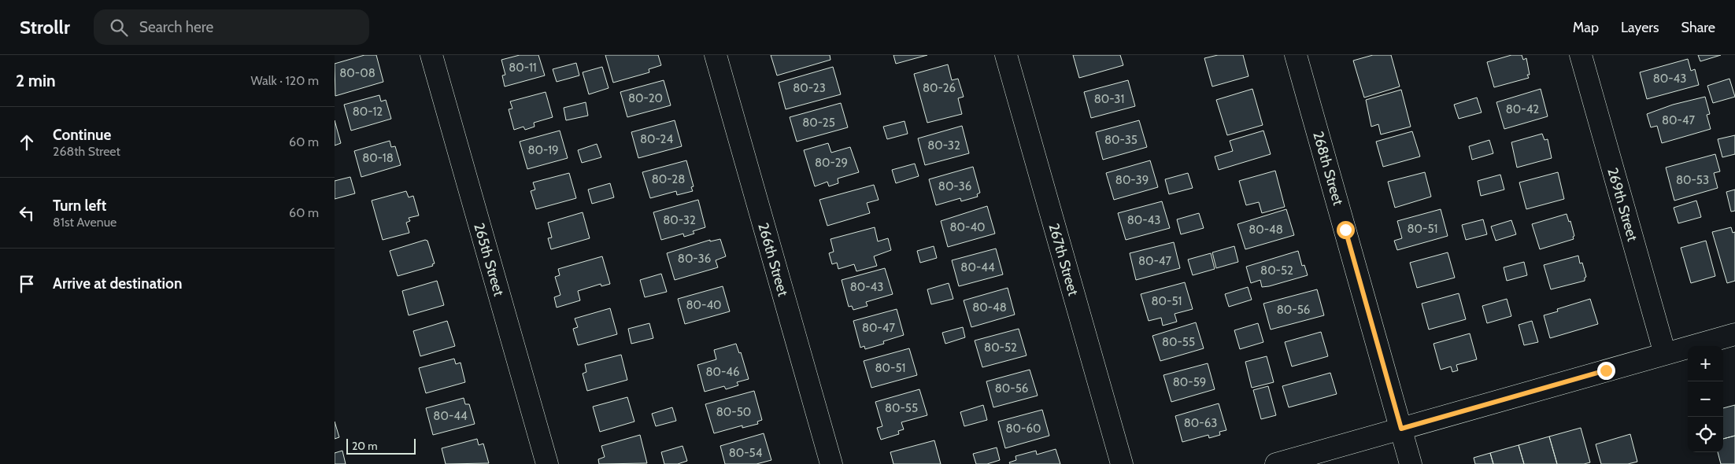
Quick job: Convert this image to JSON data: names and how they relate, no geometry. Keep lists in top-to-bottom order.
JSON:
{
  "streets": {
    "street": [
      "268th Street",
      "269th Street",
      "265th Street",
      "266th Street",
      "267th Street"
    ]
  },
  "house_numbers": [
    "80-11",
    "80-08",
    "80-43",
    "80-23",
    "80-26",
    "80-20",
    "80-31",
    "80-42",
    "80-12",
    "80-47",
    "80-25",
    "80-24",
    "80-35",
    "80-32",
    "80-19",
    "80-18",
    "80-29",
    "80-28",
    "80-39",
    "80-53",
    "80-36",
    "80-32",
    "80-43",
    "80-40",
    "80-51",
    "80-48",
    "80-36",
    "80-47",
    "80-44",
    "80-52",
    "80-43",
    "80-51",
    "80-40",
    "80-48",
    "80-56",
    "80-47",
    "80-55",
    "80-52",
    "80-51",
    "80-46",
    "80-59",
    "80-56",
    "80-55",
    "80-50",
    "80-44",
    "80-63",
    "80-60",
    "80-54"
  ],
  "scale_bar": "20 m",
  "page": {
    "header": "Strollr",
    "search": "Search here",
    "nav": ["Map", "Layers", "Share"],
    "heading": ["2 min", "Walk · 120 m"],
    "list": [
      ["Continue", "268th Street", "60 m"],
      ["Turn left", "81st Avenue", "60 m"],
      "Arrive at destination"
    ],
    "map_buttons": ["+", "−"],
    "scale": "20 m"
  }
}
